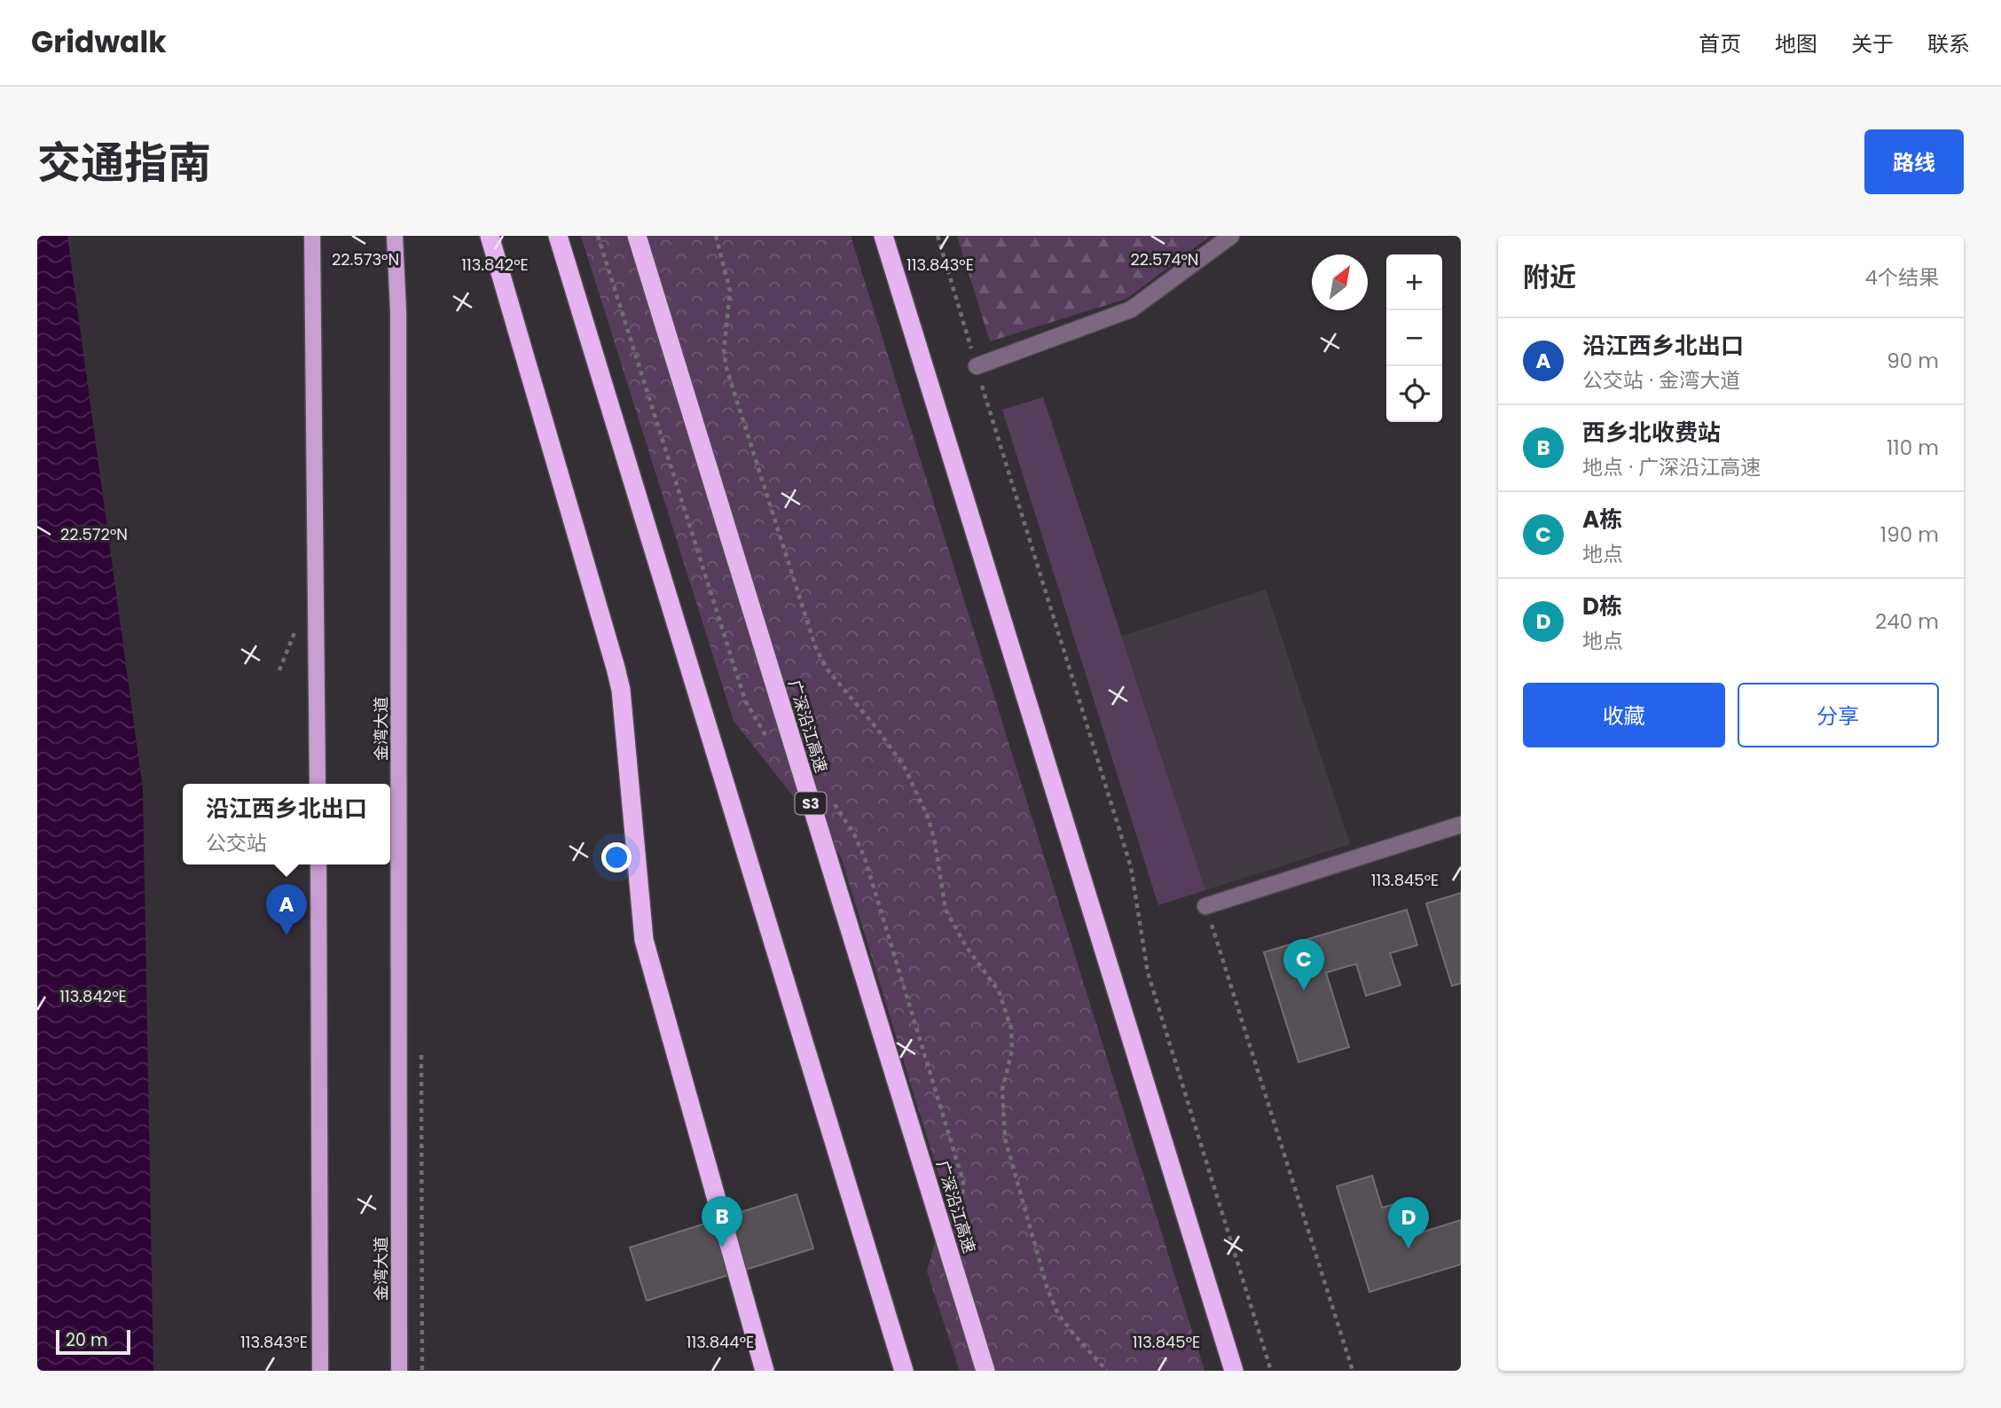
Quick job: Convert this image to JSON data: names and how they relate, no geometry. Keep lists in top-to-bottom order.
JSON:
{
  "streets": {
    "highway": ["广深沿江高速", "S3"],
    "main road": ["金湾大道"]
  },
  "scale_bar": "20 m",
  "north": "top right",
  "page": {
    "header": "Gridwalk",
    "nav": [
      "首页",
      "地图",
      "关于",
      "联系"
    ],
    "title": "交通指南",
    "buttons": [
      "路线",
      ["收藏", "分享"]
    ],
    "heading": ["附近", "4个结果"],
    "map_buttons": ["+", "−"],
    "list": [
      {
        "mark": "A",
        "name": "沿江西乡北出口",
        "note": "公交站 · 金湾大道",
        "value": "90 m"
      },
      {
        "mark": "B",
        "name": "西乡北收费站",
        "note": "地点 · 广深沿江高速",
        "value": "110 m"
      },
      {
        "mark": "C",
        "name": "A栋",
        "note": "地点",
        "value": "190 m"
      },
      {
        "mark": "D",
        "name": "D栋",
        "note": "地点",
        "value": "240 m"
      }
    ],
    "popup": ["沿江西乡北出口", "公交站"],
    "pins": [
      "A",
      "C",
      "B",
      "D"
    ],
    "scale": "20 m"
  },
  "coordinates": [
    "22.573°N",
    "22.574°N",
    "113.843°E",
    "113.842°E",
    "22.572°N",
    "113.845°E",
    "113.844°E"
  ]
}
